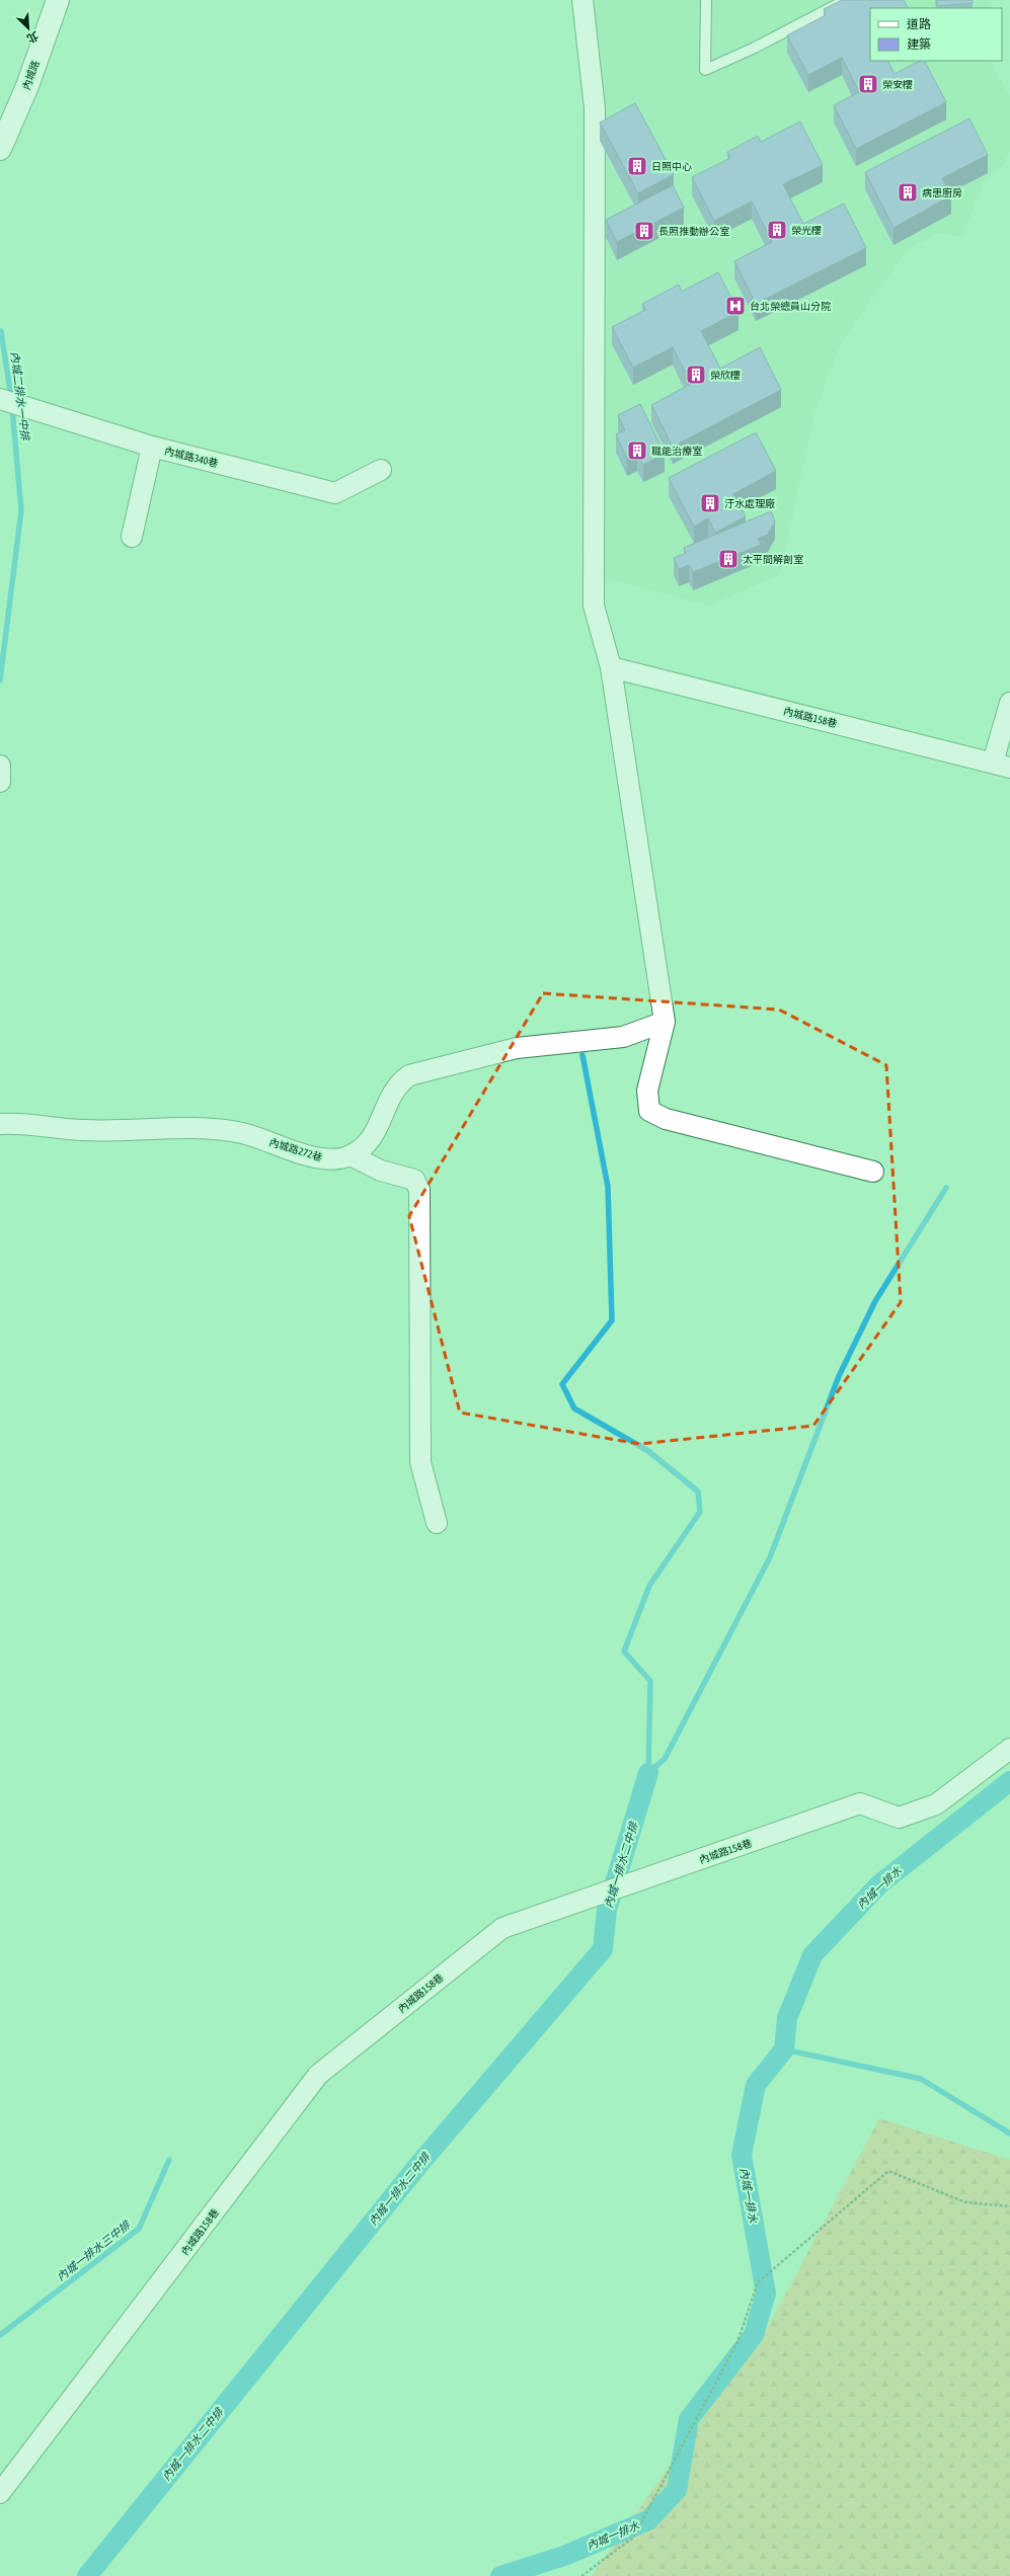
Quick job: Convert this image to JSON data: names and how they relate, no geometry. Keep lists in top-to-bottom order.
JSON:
{
  "streets": {
    "street": [
      "內城路",
      "內城路340巷",
      "內城路158巷",
      "內城路272巷"
    ]
  },
  "water": [
    "內城二排水一中排",
    "內城一排水二中排",
    "內城一排水",
    "內城一排水三中排"
  ],
  "places": {
    "building": [
      "榮安樓",
      "日照中心",
      "病患廚房",
      "榮光樓",
      "長照推動辦公室",
      "榮欣樓",
      "職能治療室",
      "汙水處理廠",
      "太平間解剖室"
    ],
    "hospital": ["台北榮總員山分院"]
  },
  "legend": ["道路", "建築"],
  "north": "bottom right"
}
